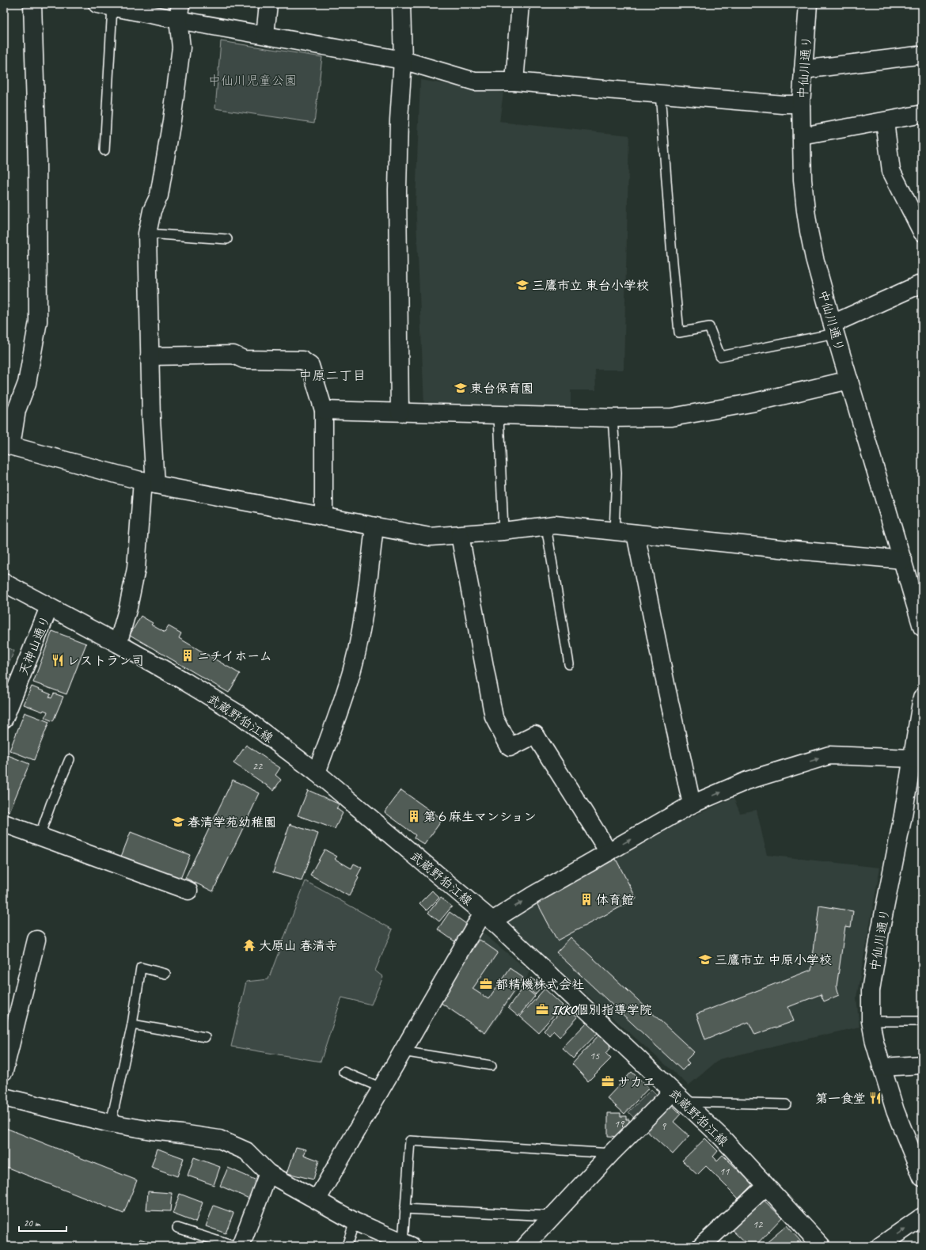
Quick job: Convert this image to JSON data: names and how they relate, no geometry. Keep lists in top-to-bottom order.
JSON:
{
  "streets": {
    "main road": ["中仙川通り", "天神山通り", "武蔵野狛江線"]
  },
  "crossings": [
    ["天神山通り", "武蔵野狛江線"]
  ],
  "districts": ["中原二丁目"],
  "parks": ["中仙川児童公園"],
  "places": {
    "school or university": [
      "三鷹市立 東台小学校",
      "東台保育園",
      "春清学苑幼稚園",
      "三鷹市立 中原小学校"
    ],
    "building": ["ニチイホーム", "第６麻生マンション", "体育館"],
    "restaurant": ["レストラン司", "第一食堂"],
    "temple": ["大原山 春清寺"],
    "office": ["都精機株式会社", "IKKO個別指導学院", "サカヱ"]
  },
  "house_numbers": [
    "22",
    "15",
    "19",
    "9",
    "11",
    "12"
  ],
  "scale_bar": "20 m"
}
